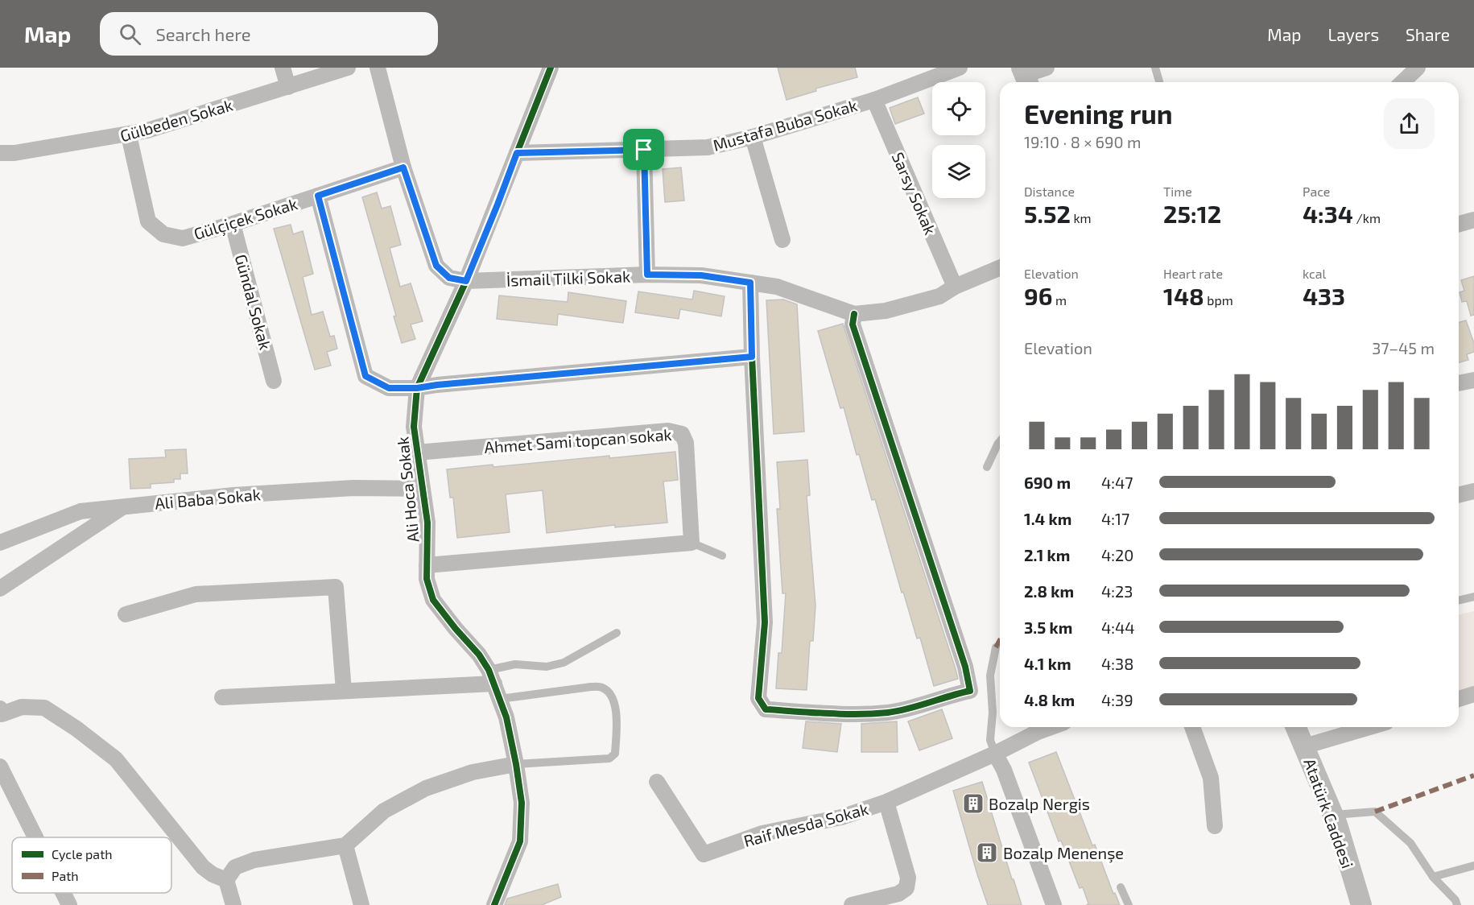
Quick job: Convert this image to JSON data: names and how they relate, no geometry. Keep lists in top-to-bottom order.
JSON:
{
  "streets": {
    "street": [
      "Gülbeden Sokak",
      "Mustafa Buba Sokak",
      "Sarsy Sokak",
      "Gülçiçek Sokak",
      "İsmail Tilki Sokak",
      "Gündal Sokak",
      "Ahmet Sami topcan sokak",
      "Ali Hoca Sokak",
      "Ali Baba Sokak",
      "Atatürk Caddesi",
      "Raif Mesda Sokak"
    ]
  },
  "crossings": [
    ["Gülbeden Sokak", "Gülçiçek Sokak"],
    ["Mustafa Buba Sokak", "Sarsy Sokak"],
    ["Mustafa Buba Sokak", "Ali Hoca Sokak"],
    ["Sarsy Sokak", "İsmail Tilki Sokak"],
    ["Gülçiçek Sokak", "Gündal Sokak"],
    ["İsmail Tilki Sokak", "Ali Hoca Sokak"],
    ["Ahmet Sami topcan sokak", "Ali Hoca Sokak"],
    ["Ali Hoca Sokak", "Ali Baba Sokak"]
  ],
  "places": {
    "building": ["Bozalp Nergis", "Bozalp Menenşe"]
  },
  "legend": ["Cycle path", "Path"],
  "page": {
    "header": "Map",
    "search": "Search here",
    "nav": ["Map", "Layers", "Share"],
    "heading": ["Evening run", "19:10 · 8 × 690 m"],
    "stats": [
      ["Distance", "5.52 km"],
      ["Time", "25:12"],
      ["Pace", "4:34 /km"],
      ["Elevation", "96 m"],
      ["Heart rate", "148 bpm"],
      ["kcal", "433"]
    ],
    "chart": ["Elevation", "37–45 m"],
    "list": [
      {
        "name": "690 m",
        "note": "4:47"
      },
      {
        "name": "1.4 km",
        "note": "4:17"
      },
      {
        "name": "2.1 km",
        "note": "4:20"
      },
      {
        "name": "2.8 km",
        "note": "4:23"
      },
      {
        "name": "3.5 km",
        "note": "4:44"
      },
      {
        "name": "4.1 km",
        "note": "4:38"
      },
      {
        "name": "4.8 km",
        "note": "4:39"
      }
    ]
  }
}
